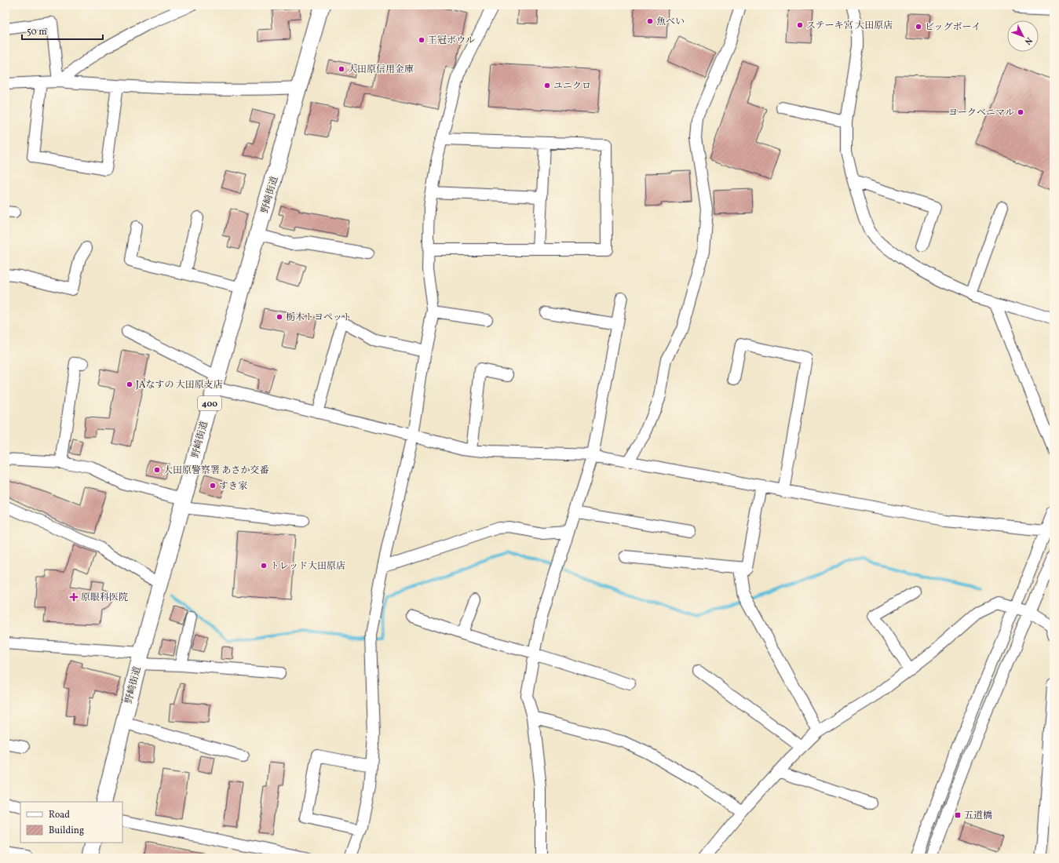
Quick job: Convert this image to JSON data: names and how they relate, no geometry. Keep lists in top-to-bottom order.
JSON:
{
  "streets": {
    "highway": ["野崎街道", "400"]
  },
  "places": {
    "other": [
      "魚べい",
      "ステーキ宮 大田原店",
      "ビッグボーイ",
      "王冠ボウル",
      "大田原信用金庫",
      "ユニクロ",
      "ヨークベニマル",
      "栃木トヨペット",
      "JAなすの 大田原支店",
      "大田原警察署 あさか交番",
      "すき家",
      "トレッド大田原店"
    ],
    "health": ["原眼科医院"],
    "transit": ["五道橋"]
  },
  "legend": ["Road", "Building"],
  "scale_bar": "50 m",
  "north": "bottom right"
}
